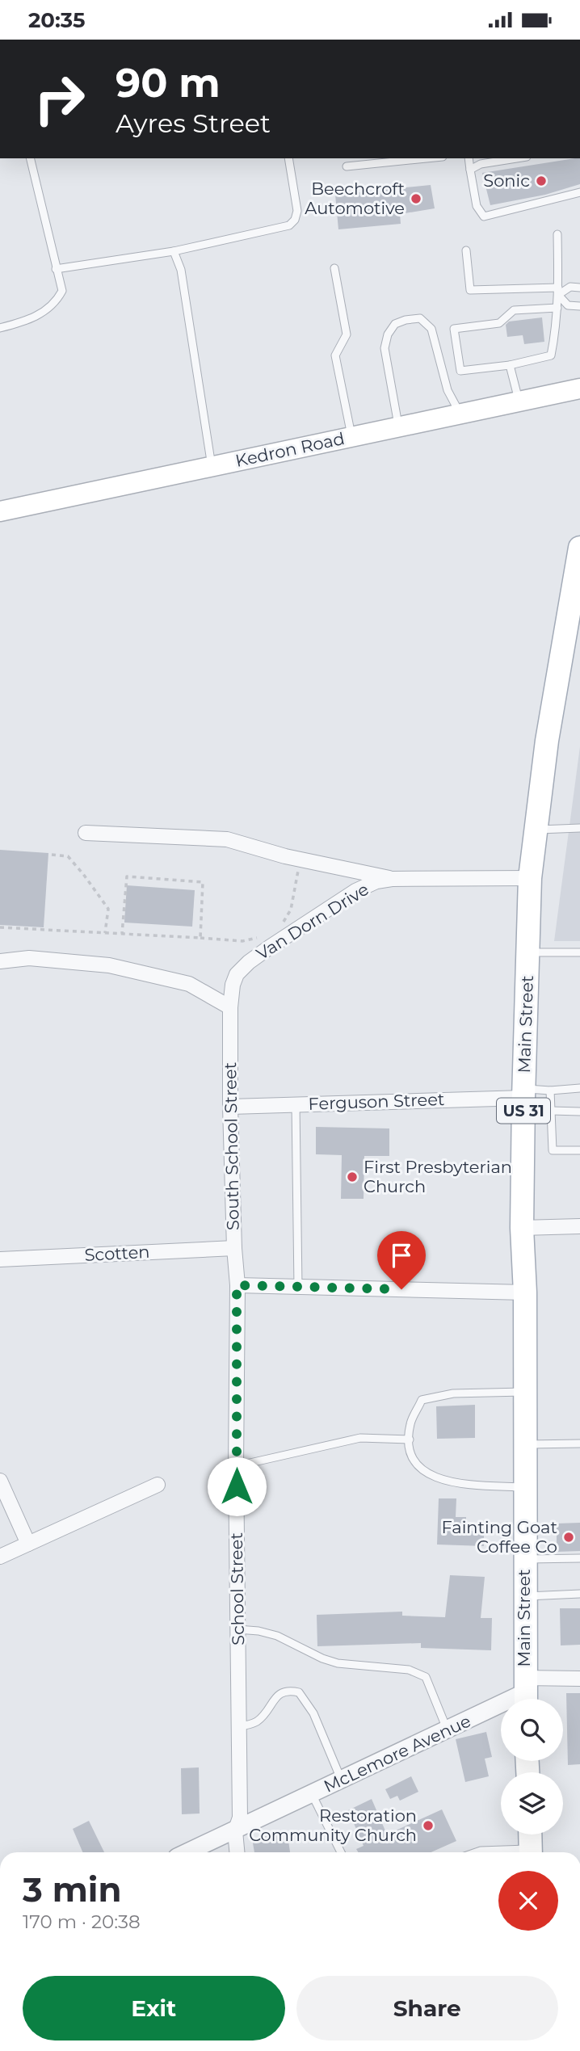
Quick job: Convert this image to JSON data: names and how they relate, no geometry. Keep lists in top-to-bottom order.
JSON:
{
  "streets": {
    "main road": ["Kedron Road", "Main Street", "US 31"],
    "street": [
      "Van Dorn Drive",
      "Ferguson Street",
      "South School Street",
      "Scotten",
      "School Street",
      "McLemore Avenue"
    ]
  },
  "crossings": [
    ["Van Dorn Drive", "Main Street"],
    ["Van Dorn Drive", "South School Street"],
    ["Main Street", "Ferguson Street"],
    ["Main Street", "McLemore Avenue"],
    ["Ferguson Street", "South School Street"],
    ["South School Street", "Scotten"],
    ["South School Street", "School Street"],
    ["School Street", "McLemore Avenue"]
  ],
  "places": [
    "Sonic",
    "Beechcroft Automotive",
    "First Presbyterian Church",
    "Fainting Goat Coffee Co",
    "Restoration Community Church"
  ],
  "page": {
    "status": "20:35",
    "turn": ["90 m", "Ayres Street"],
    "heading": ["3 min", "170 m · 20:38"],
    "buttons": ["Exit", "Share"]
  }
}
